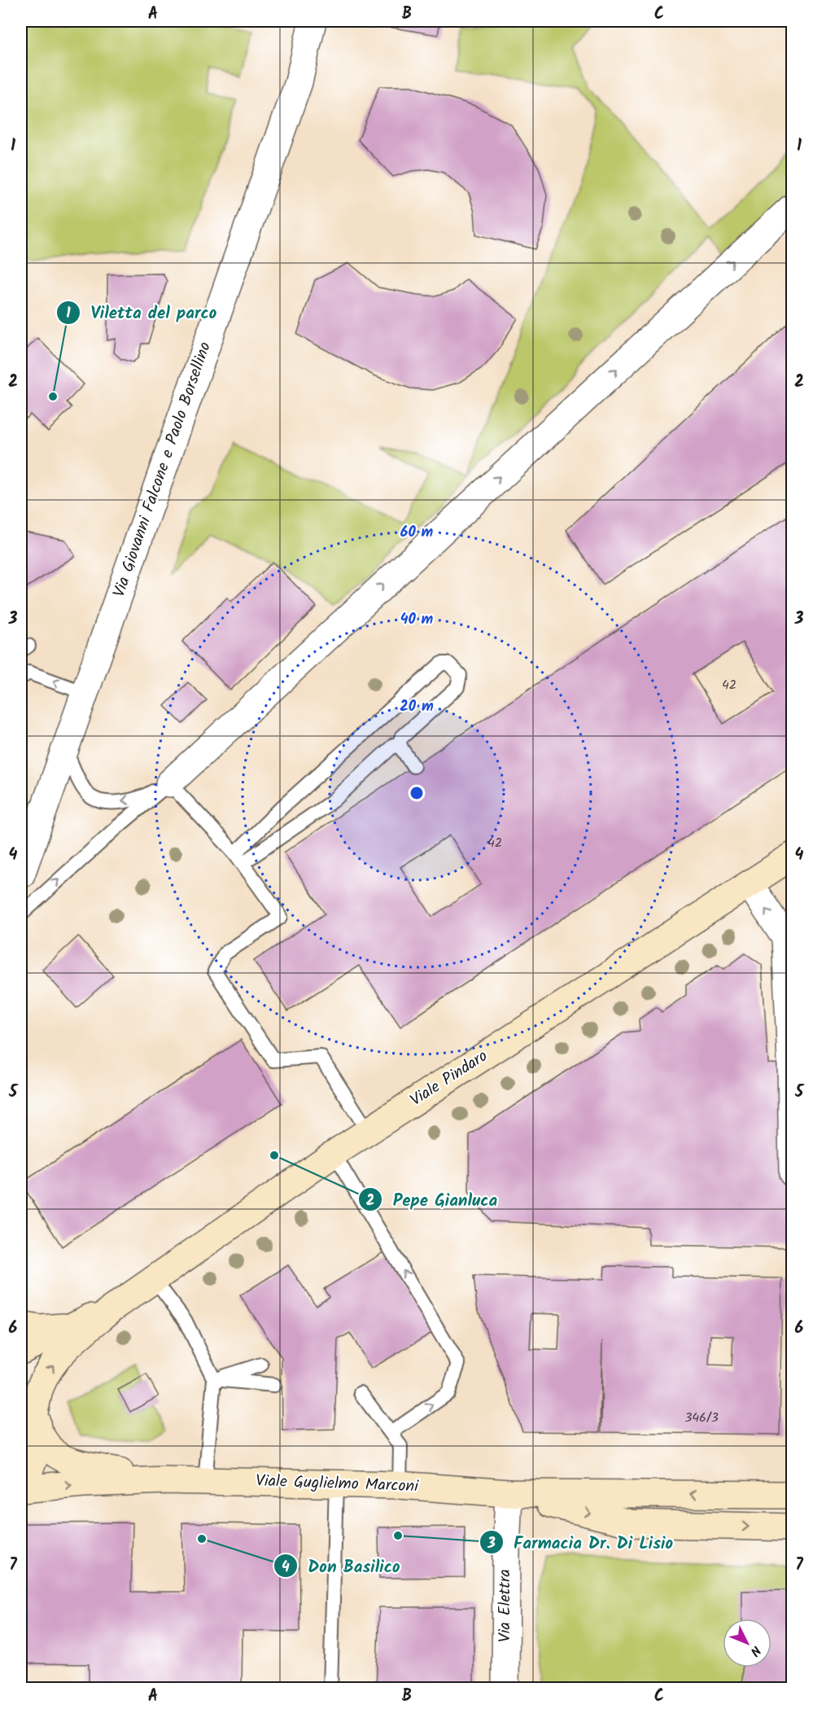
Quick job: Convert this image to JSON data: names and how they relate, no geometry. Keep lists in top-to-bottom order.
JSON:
{
  "streets": {
    "main road": ["Viale Pindaro", "Viale Guglielmo Marconi"],
    "street": ["Via Giovanni Falcone e Paolo Borsellino", "Via Elettra"]
  },
  "crossings": [
    ["Viale Pindaro", "Viale Guglielmo Marconi"],
    ["Viale Guglielmo Marconi", "Via Elettra"]
  ],
  "places": [
    "Viletta del parco",
    "Pepe Gianluca",
    "Farmacia Dr. Di Lisio",
    "Don Basilico"
  ],
  "house_numbers": ["42", "42", "346/3"],
  "north": "bottom right",
  "grid": {
    "columns": ["A", "B", "C"],
    "rows": [
      "1",
      "2",
      "3",
      "4",
      "5",
      "6",
      "7"
    ]
  },
  "rings": ["60 m", "40 m", "20 m"]
}
